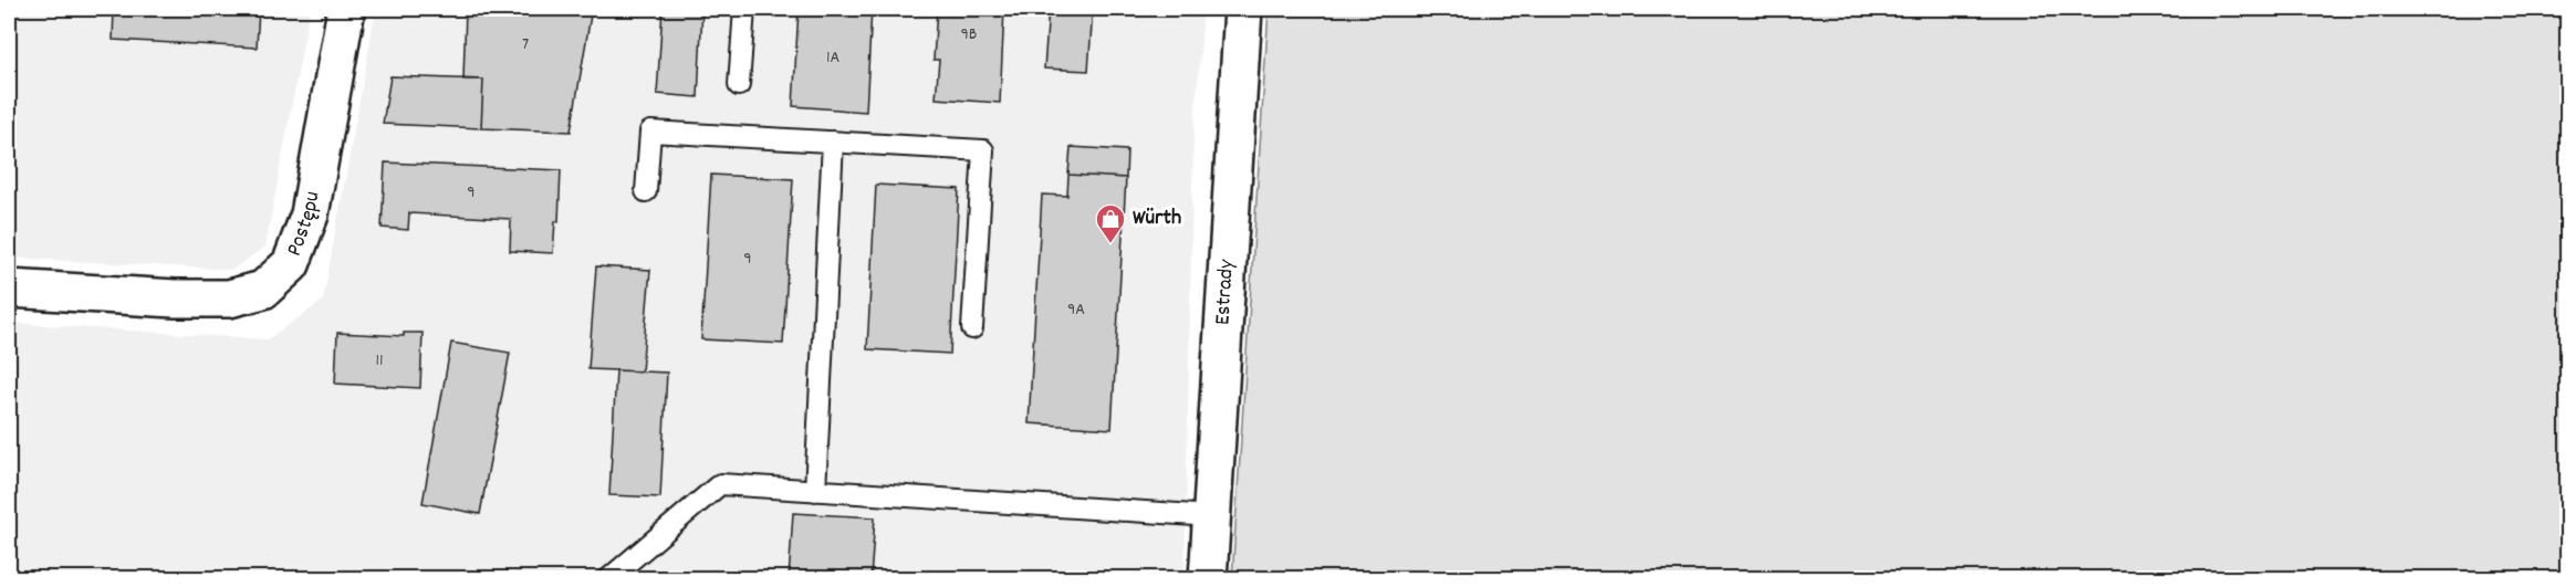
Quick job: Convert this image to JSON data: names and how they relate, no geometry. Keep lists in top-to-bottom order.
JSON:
{
  "streets": {
    "main road": ["Postępu", "Estrady"]
  },
  "places": {
    "shop": ["Würth"]
  },
  "house_numbers": [
    "9B",
    "7",
    "1A",
    "9",
    "9",
    "9A",
    "11"
  ]
}
